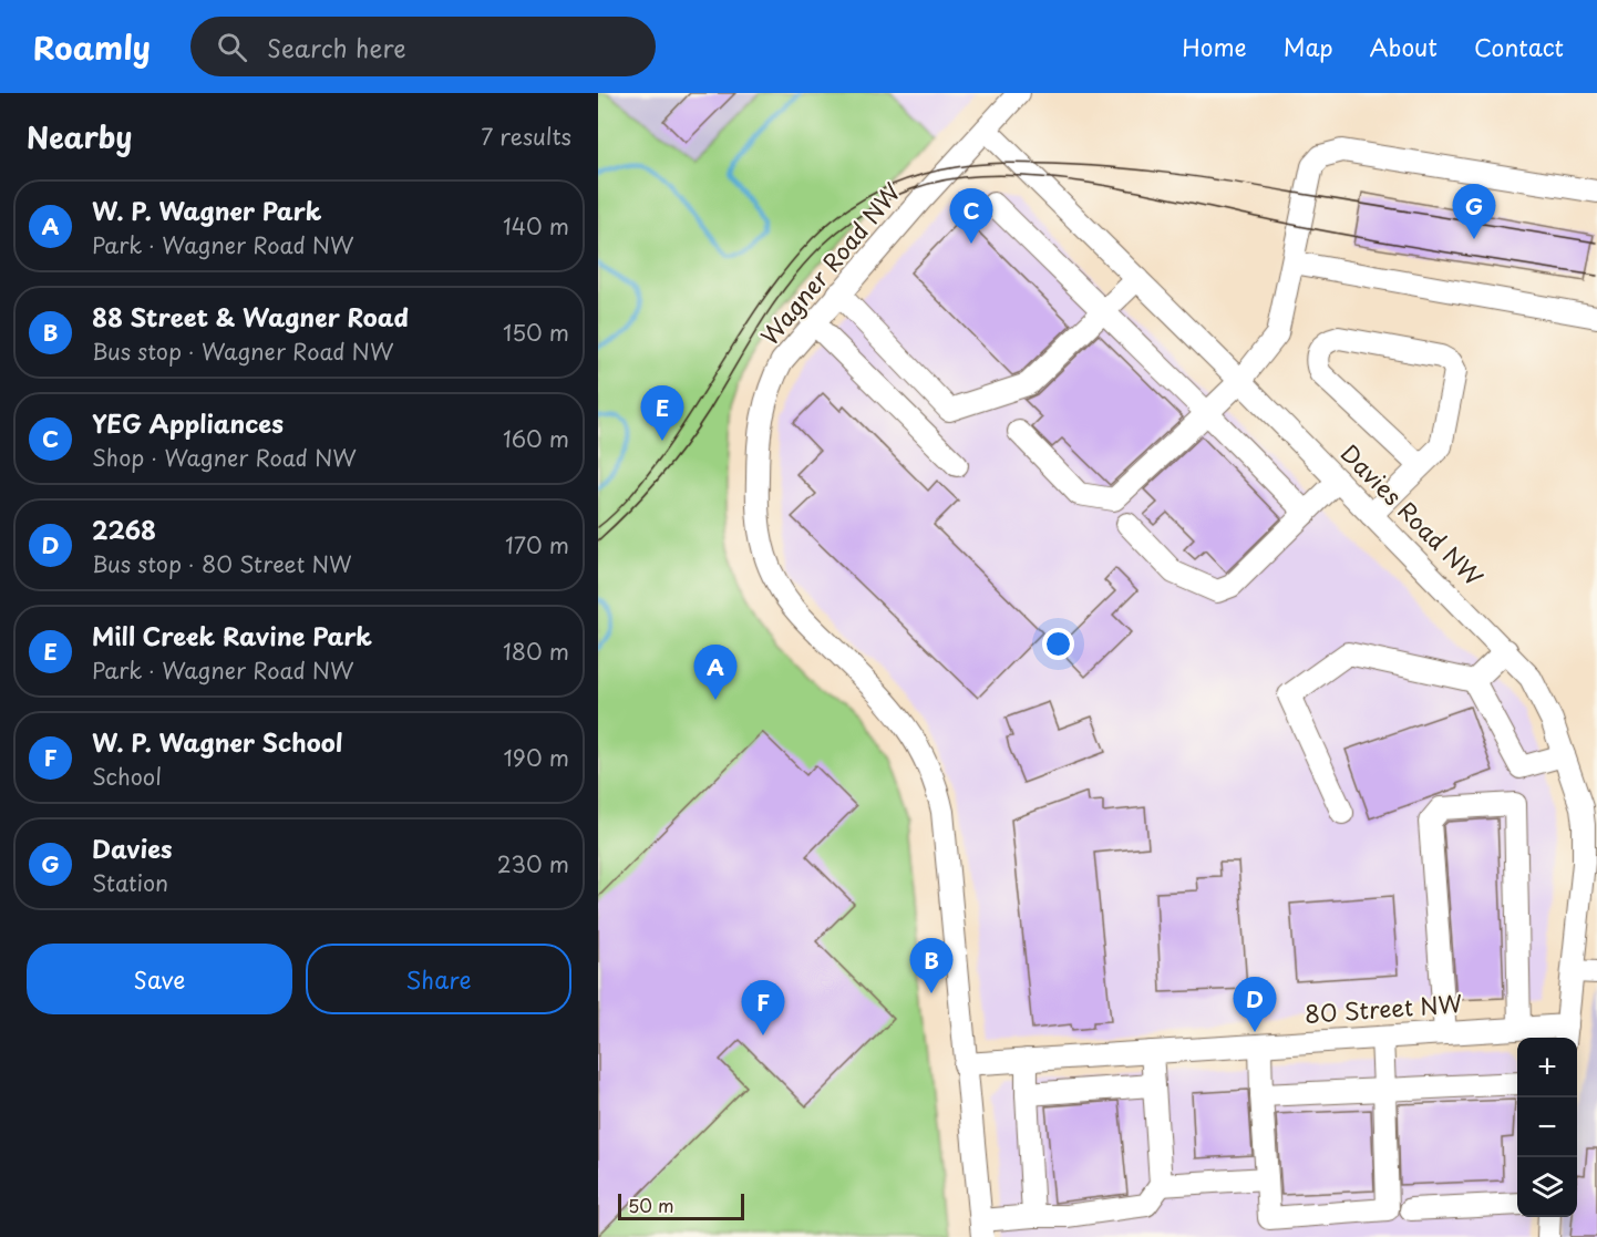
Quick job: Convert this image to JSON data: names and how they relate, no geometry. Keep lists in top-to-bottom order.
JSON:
{
  "streets": {
    "street": ["Wagner Road NW", "Davies Road NW", "80 Street NW"]
  },
  "crossings": [
    ["Wagner Road NW", "Davies Road NW"],
    ["Wagner Road NW", "80 Street NW"],
    ["Davies Road NW", "80 Street NW"]
  ],
  "scale_bar": "50 m",
  "page": {
    "header": "Roamly",
    "search": "Search here",
    "nav": [
      "Home",
      "Map",
      "About",
      "Contact"
    ],
    "heading": ["Nearby", "7 results"],
    "list": [
      {
        "mark": "A",
        "name": "W. P. Wagner Park",
        "note": "Park · Wagner Road NW",
        "value": "140 m"
      },
      {
        "mark": "B",
        "name": "88 Street & Wagner Road",
        "note": "Bus stop · Wagner Road NW",
        "value": "150 m"
      },
      {
        "mark": "C",
        "name": "YEG Appliances",
        "note": "Shop · Wagner Road NW",
        "value": "160 m"
      },
      {
        "mark": "D",
        "name": "2268",
        "note": "Bus stop · 80 Street NW",
        "value": "170 m"
      },
      {
        "mark": "E",
        "name": "Mill Creek Ravine Park",
        "note": "Park · Wagner Road NW",
        "value": "180 m"
      },
      {
        "mark": "F",
        "name": "W. P. Wagner School",
        "note": "School",
        "value": "190 m"
      },
      {
        "mark": "G",
        "name": "Davies",
        "note": "Station",
        "value": "230 m"
      }
    ],
    "pins": [
      "G",
      "C",
      "E",
      "A",
      "B",
      "D",
      "F"
    ],
    "buttons": ["Save", "Share"],
    "map_buttons": ["+", "−"],
    "scale": "50 m"
  }
}
